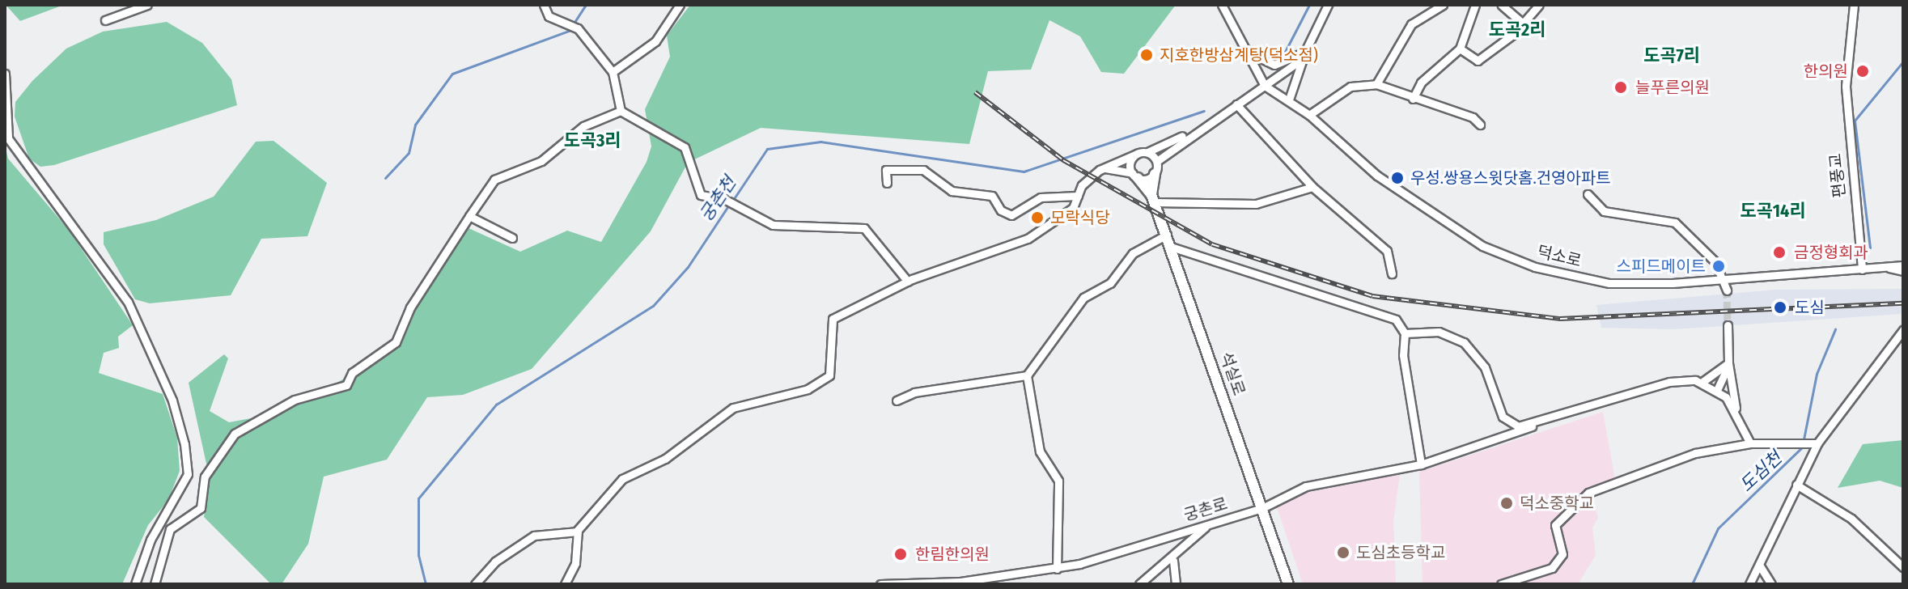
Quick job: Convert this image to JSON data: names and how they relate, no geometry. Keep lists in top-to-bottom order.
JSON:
{
  "streets": {
    "street": [
      "편풍교",
      "덕소로",
      "석실로",
      "궁촌로"
    ]
  },
  "crossings": [
    ["편풍교", "덕소로"],
    ["석실로", "궁촌로"]
  ],
  "districts": [
    "도곡2리",
    "도곡7리",
    "도곡3리",
    "도곡14리"
  ],
  "water": ["궁촌천", "도심천"],
  "places": [
    "지호한방삼계탕(덕소점)",
    "한의원",
    "늘푸른의원",
    "우성.쌍용스윗닷홈.건영아파트",
    "모락식당",
    "금정형회과",
    "스피드메이트",
    "도심",
    "덕소중학교",
    "도심초등학교",
    "한림한의원"
  ]
}
